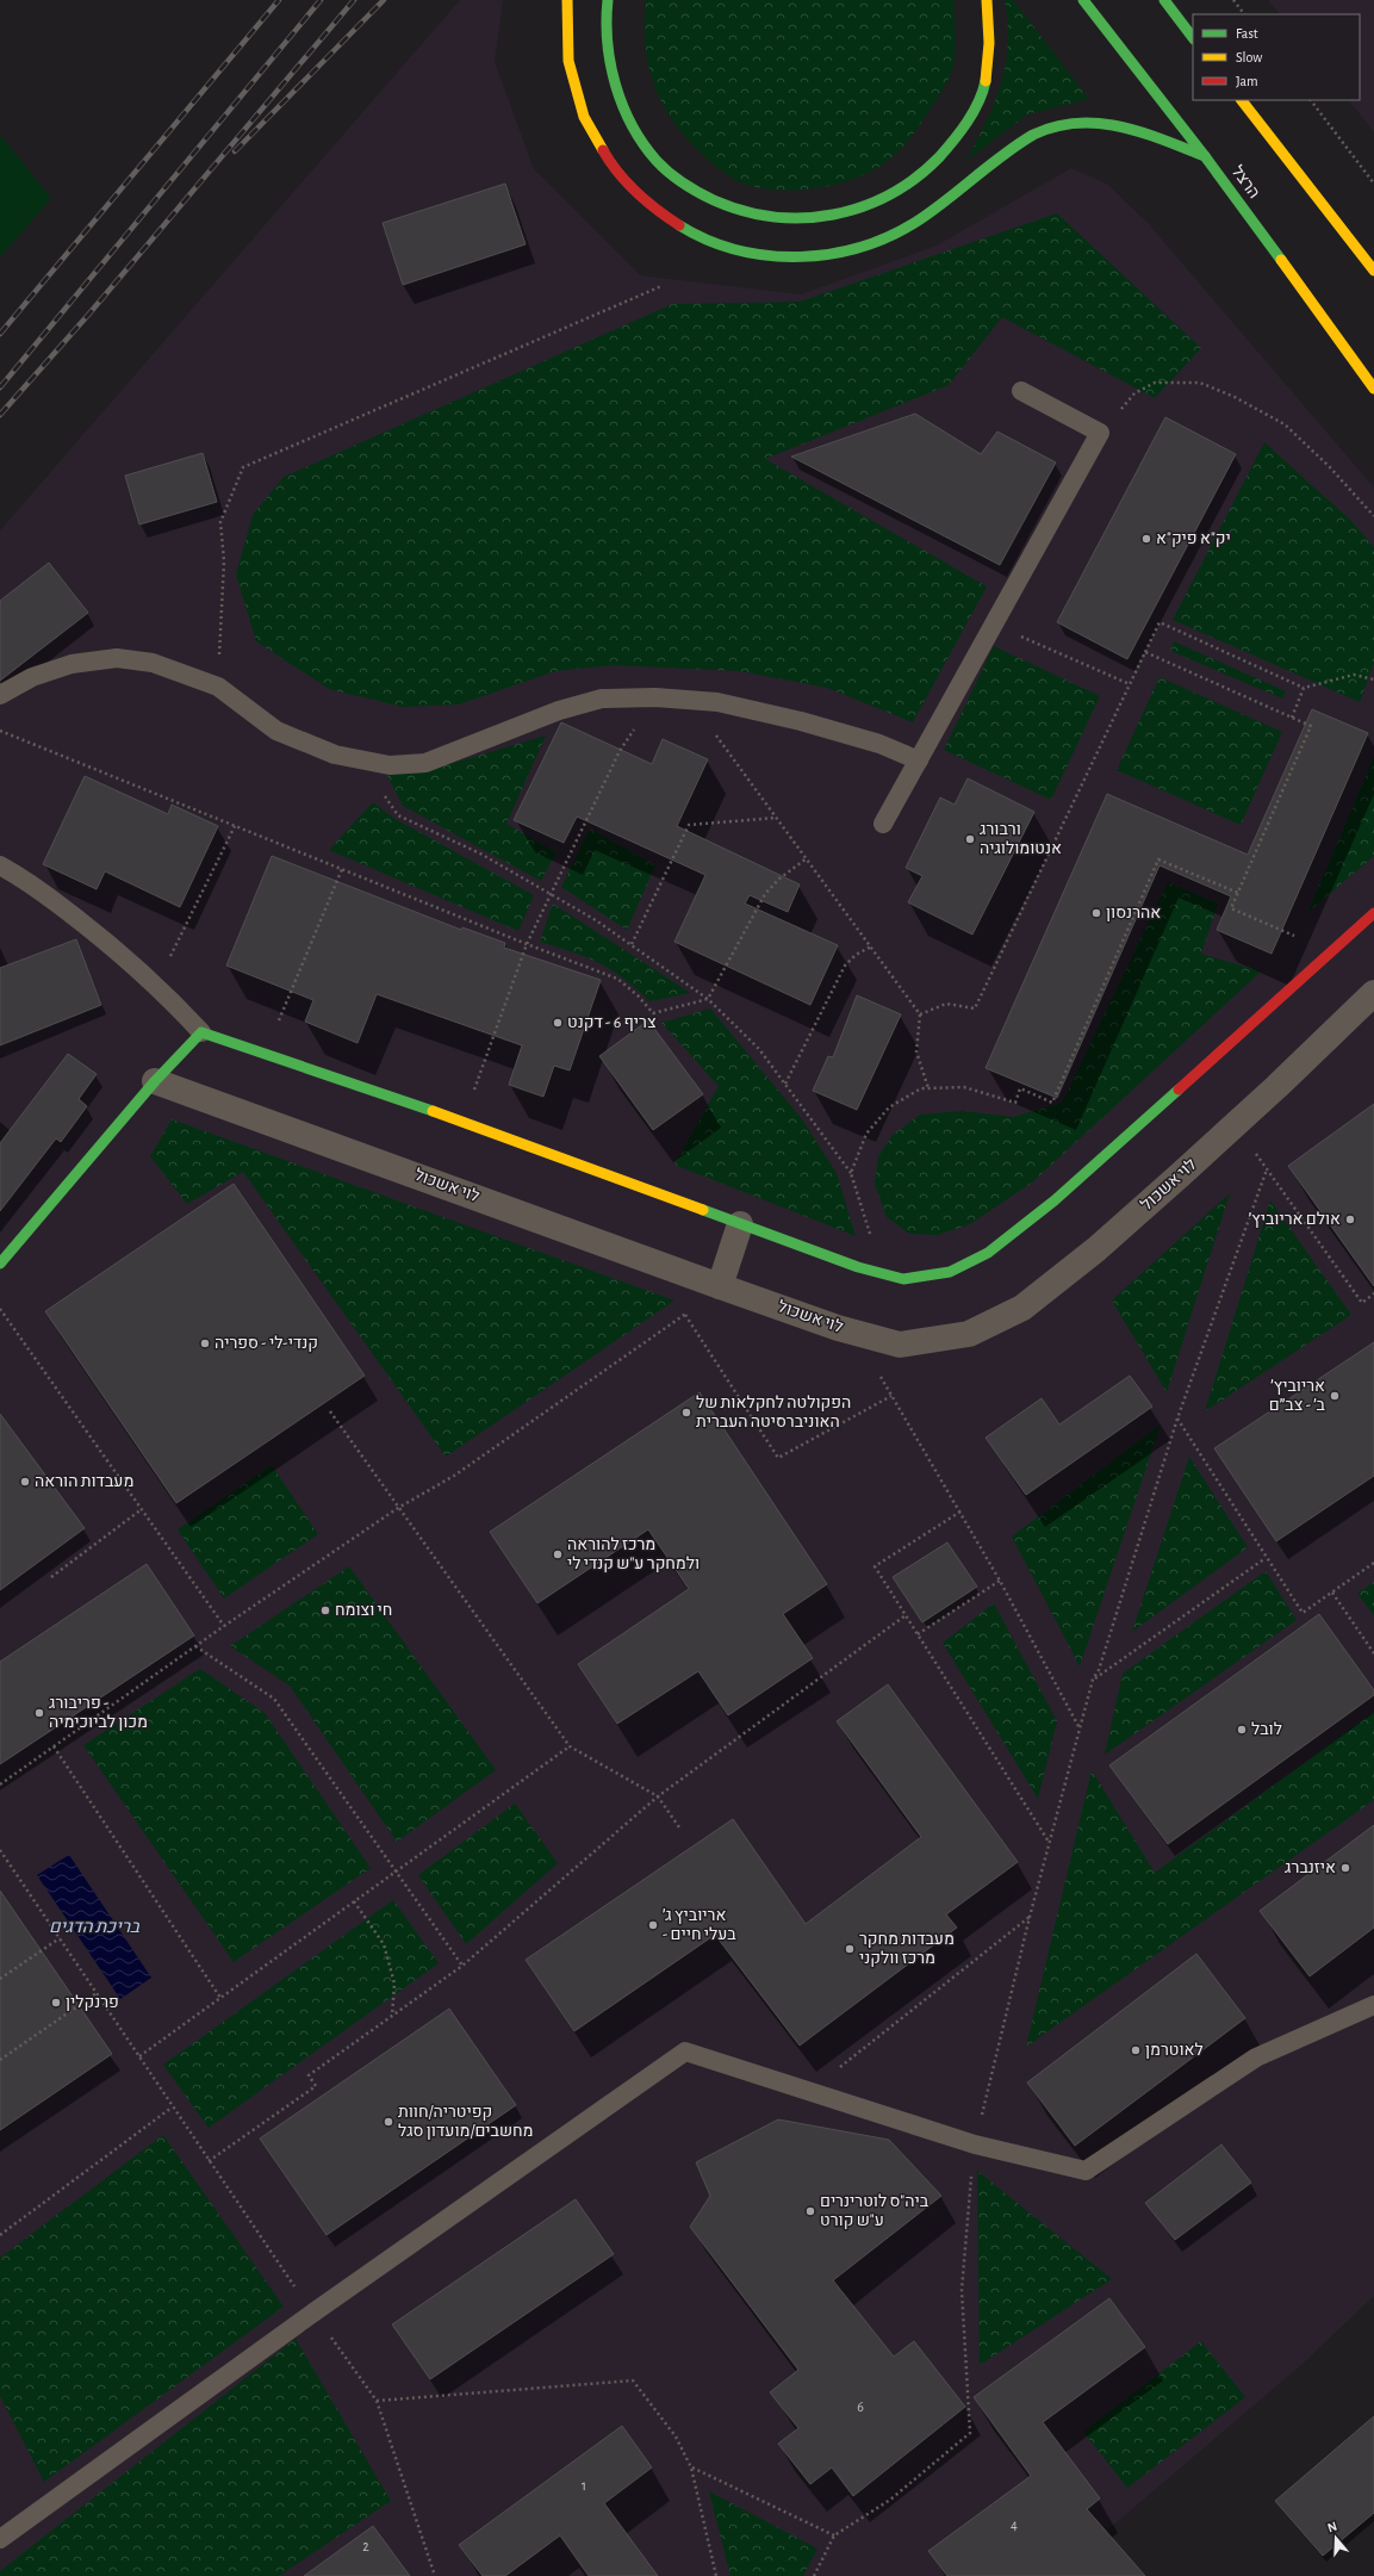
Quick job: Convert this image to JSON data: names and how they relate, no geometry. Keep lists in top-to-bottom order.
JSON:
{
  "streets": {
    "main road": ["הרצל"],
    "street": ["לוי אשכול"]
  },
  "water": ["בריכת הדגים"],
  "places": [
    "יק\"א פיק\"א",
    "ורבורג אנטומולוגיה",
    "אהרנסון",
    "צריף 6 - דקנט",
    "אולם אריוביץ׳",
    "קנדי-לי - ספריה",
    "אריוביץ׳ ב׳ - צב״ם",
    "הפקולטה לחקלאות של האוניברסיטה העברית",
    "מעבדות הוראה",
    "מרכז להוראה ולמחקר ע\"ש קנדי לי",
    "חי וצומח",
    "פריבורג - מכון לביוכימיה",
    "לובל",
    "איזנברג",
    "אריוביץ ג׳ - בעלי חיים",
    "מעבדות מחקר מרכז וולקני",
    "פרנקלין",
    "לאוטרמן",
    "קפיטריה/חוות מחשבים/מועדון סגל",
    "ביה\"ס לוטרינרים ע\"ש קורט"
  ],
  "house_numbers": [
    "6",
    "1",
    "4",
    "2"
  ],
  "legend": ["Fast", "Slow", "Jam"],
  "north": "top"
}
